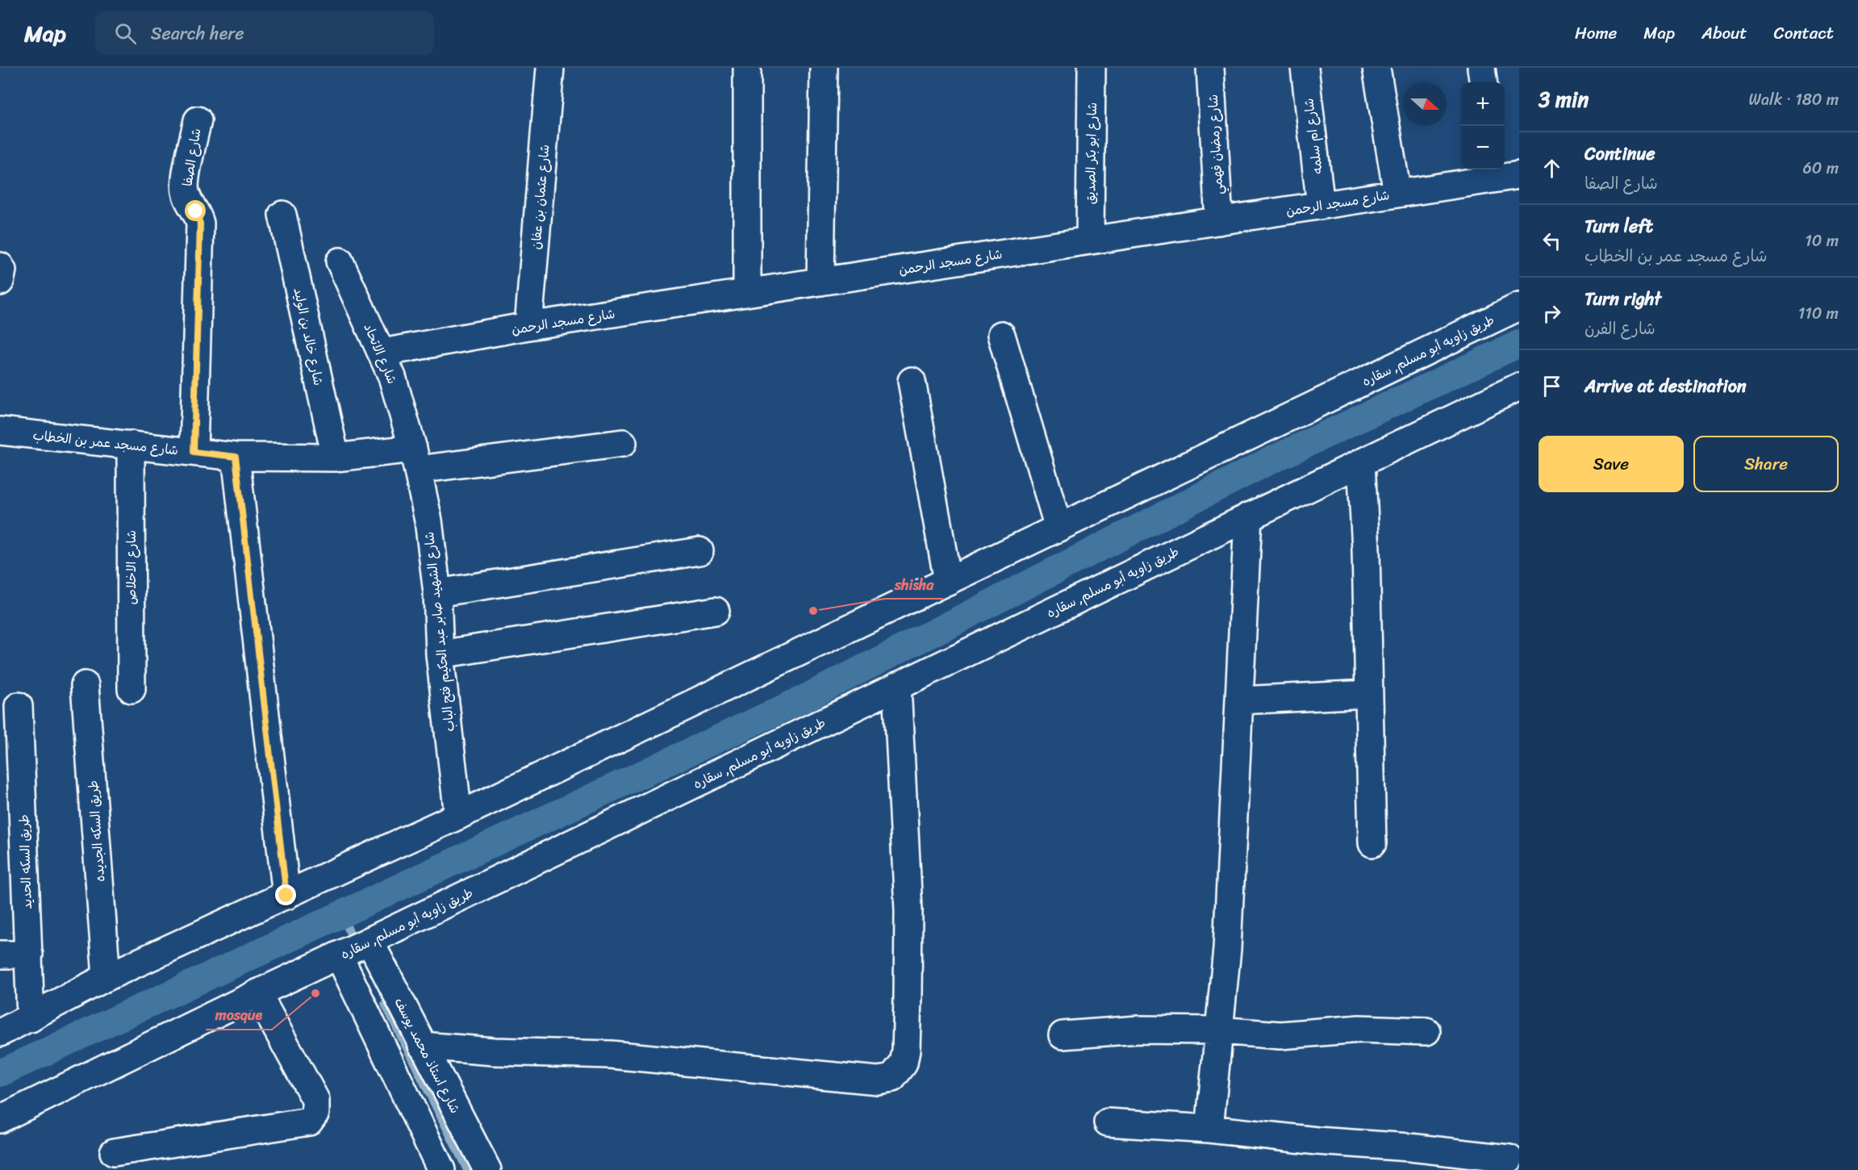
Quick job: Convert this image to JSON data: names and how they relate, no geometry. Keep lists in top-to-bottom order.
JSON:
{
  "streets": {
    "street": [
      "شارع ام سلمه",
      "شارع رمضان فهمي",
      "شارع ابو بكر الصديق",
      "شارع الصفا",
      "شارع عثمان بن عفان",
      "شارع مسجد الرحمن",
      "شارع خالد بن الوليد",
      "طريق زاويه أبو مسلم, سقاره",
      "شارع الاتحاد",
      "شارع مسجد عمر بن الخطاب",
      "شارع الاخلاص",
      "شارع الشهيد صابر عبد الحكيم فتح الباب",
      "طريق السكه الجديده",
      "طريق السكه الحديد",
      "شارع استاذ محمد يوسف"
    ]
  },
  "crossings": [
    ["شارع ام سلمه", "شارع مسجد الرحمن"],
    ["شارع رمضان فهمي", "شارع مسجد الرحمن"],
    ["شارع ابو بكر الصديق", "شارع مسجد الرحمن"],
    ["شارع الصفا", "شارع مسجد عمر بن الخطاب"],
    ["شارع عثمان بن عفان", "شارع مسجد الرحمن"],
    ["شارع مسجد الرحمن", "شارع الاتحاد"],
    ["شارع خالد بن الوليد", "شارع مسجد عمر بن الخطاب"],
    ["طريق زاويه أبو مسلم, سقاره", "شارع الشهيد صابر عبد الحكيم فتح الباب"],
    ["طريق زاويه أبو مسلم, سقاره", "طريق السكه الجديده"],
    ["طريق زاويه أبو مسلم, سقاره", "طريق السكه الحديد"],
    ["طريق زاويه أبو مسلم, سقاره", "شارع استاذ محمد يوسف"],
    ["شارع الاتحاد", "شارع مسجد عمر بن الخطاب"],
    ["شارع الاتحاد", "شارع الشهيد صابر عبد الحكيم فتح الباب"],
    ["شارع مسجد عمر بن الخطاب", "شارع الاخلاص"],
    ["شارع مسجد عمر بن الخطاب", "شارع الشهيد صابر عبد الحكيم فتح الباب"]
  ],
  "places": ["shisha", "mosque"],
  "north": "right",
  "page": {
    "header": "Map",
    "search": "Search here",
    "nav": [
      "Home",
      "Map",
      "About",
      "Contact"
    ],
    "heading": ["3 min", "Walk · 180 m"],
    "map_buttons": ["+", "−"],
    "list": [
      ["Continue", "شارع الصفا", "60 m"],
      ["Turn left", "شارع مسجد عمر بن الخطاب", "10 m"],
      ["Turn right", "شارع الفرن", "110 m"],
      "Arrive at destination"
    ],
    "buttons": ["Save", "Share"]
  }
}
